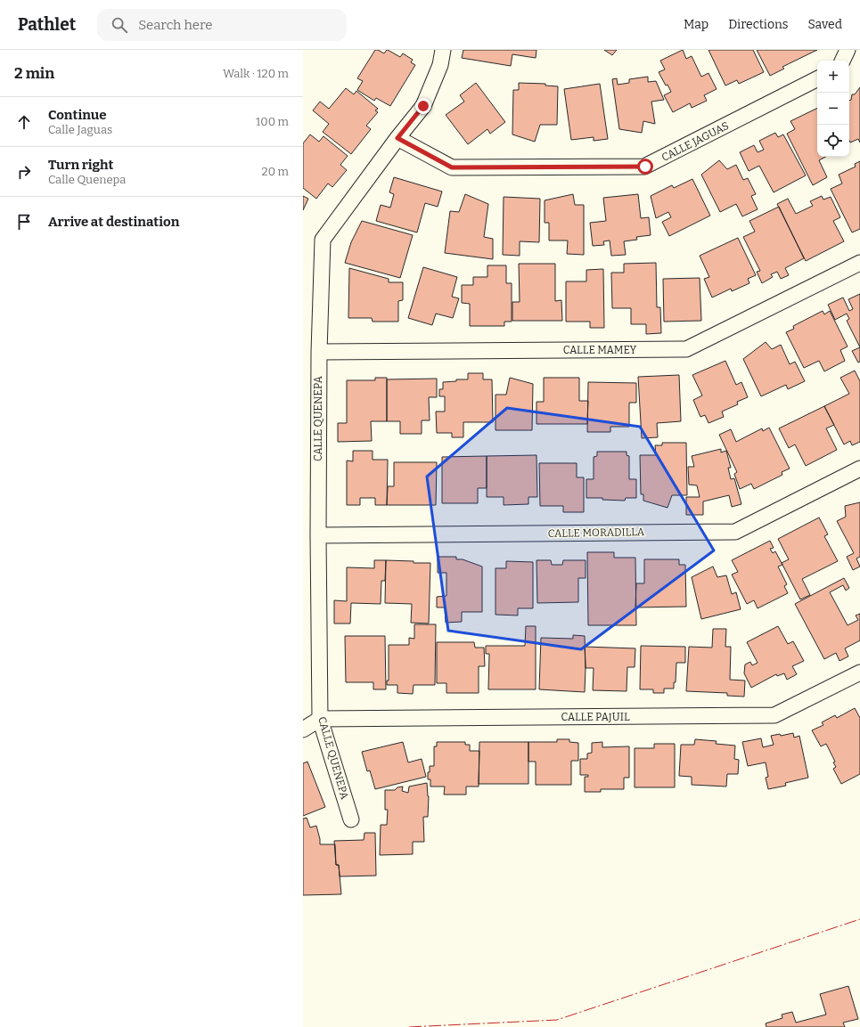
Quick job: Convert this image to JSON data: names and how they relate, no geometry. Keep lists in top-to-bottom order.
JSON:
{
  "streets": {
    "street": [
      "CALLE JAGUAS",
      "CALLE MAMEY",
      "CALLE QUENEPA",
      "CALLE MORADILLA",
      "CALLE PAJUIL"
    ]
  },
  "crossings": [
    ["CALLE JAGUAS", "CALLE QUENEPA"],
    ["CALLE MAMEY", "CALLE QUENEPA"],
    ["CALLE QUENEPA", "CALLE MORADILLA"],
    ["CALLE QUENEPA", "CALLE PAJUIL"]
  ],
  "page": {
    "header": "Pathlet",
    "search": "Search here",
    "nav": ["Map", "Directions", "Saved"],
    "heading": ["2 min", "Walk · 120 m"],
    "map_buttons": ["+", "−"],
    "list": [
      ["Continue", "Calle Jaguas", "100 m"],
      ["Turn right", "Calle Quenepa", "20 m"],
      "Arrive at destination"
    ]
  }
}
